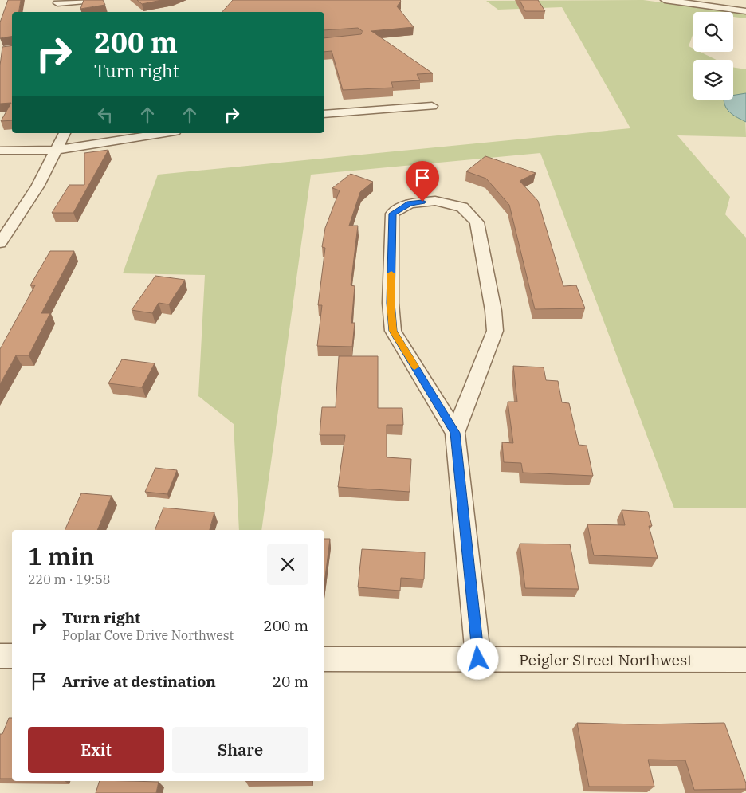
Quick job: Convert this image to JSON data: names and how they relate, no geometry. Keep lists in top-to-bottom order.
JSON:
{
  "streets": {
    "street": ["Peigler Street Northwest"]
  },
  "page": {
    "turn": ["200 m", "Turn right"],
    "heading": ["1 min", "220 m · 19:58"],
    "list": [
      {
        "name": "Turn right",
        "note": "Poplar Cove Drive Northwest",
        "value": "200 m"
      },
      {
        "name": "Arrive at destination",
        "value": "20 m"
      }
    ],
    "buttons": ["Exit", "Share"]
  }
}
